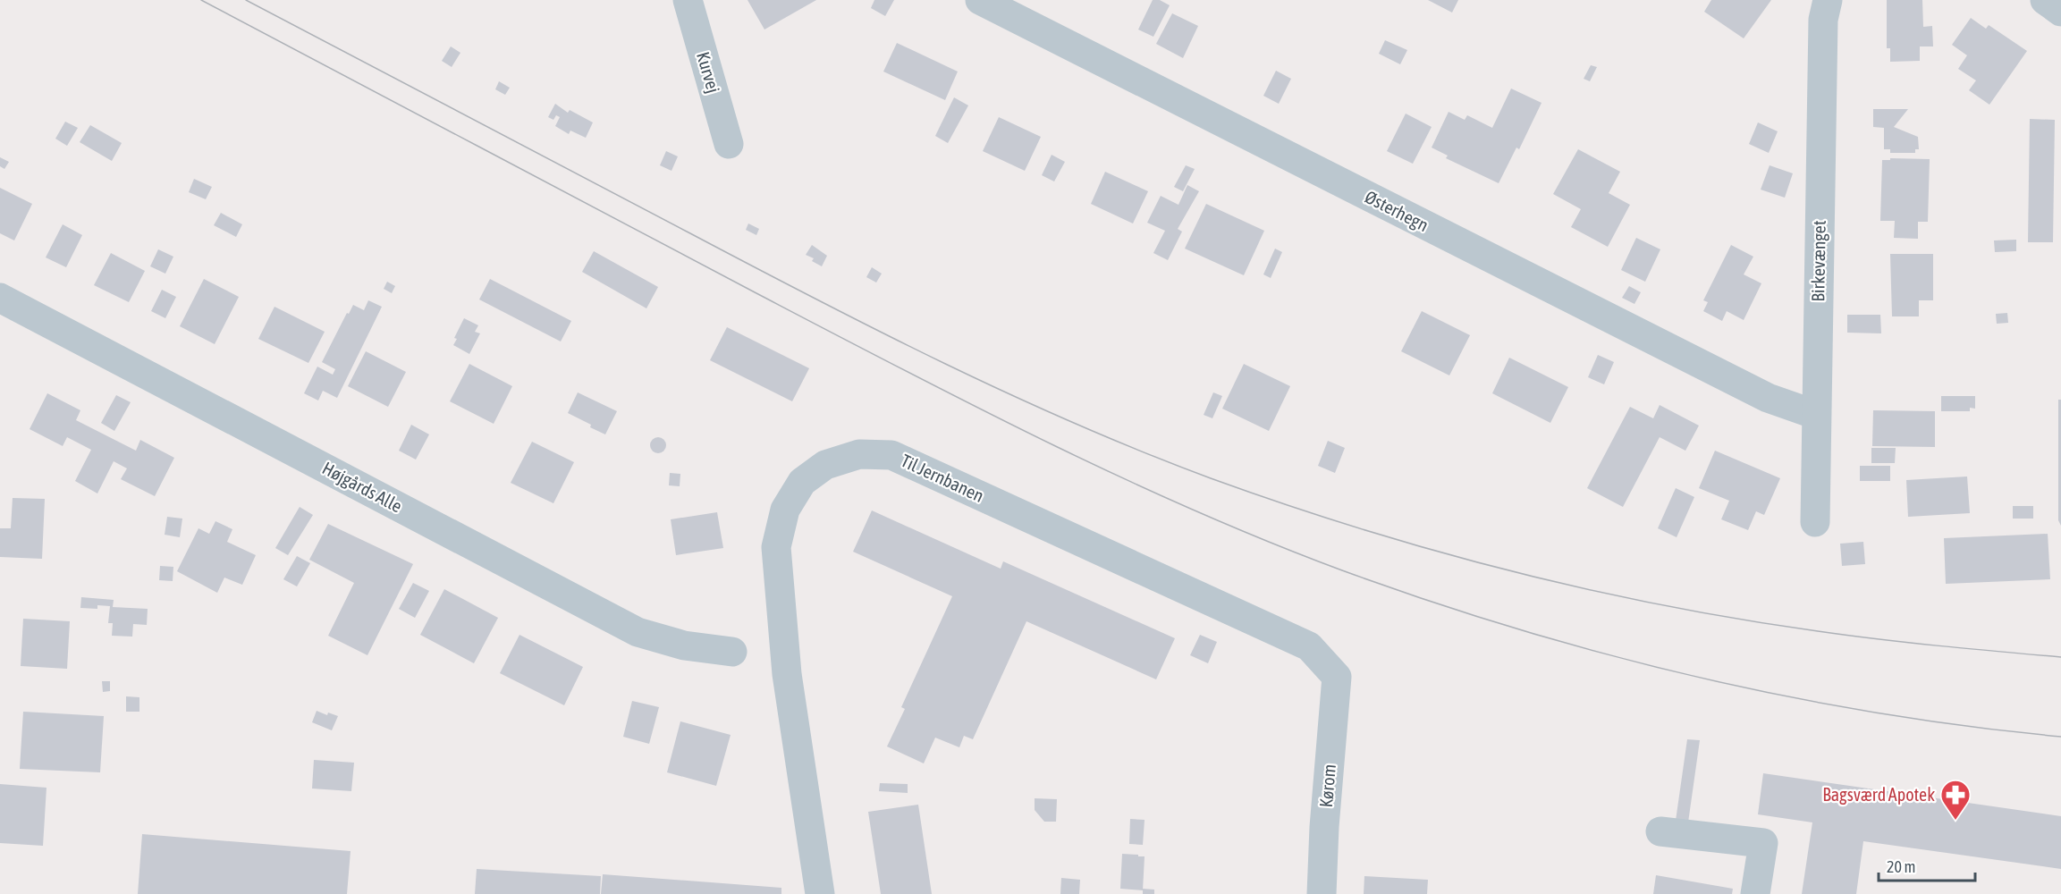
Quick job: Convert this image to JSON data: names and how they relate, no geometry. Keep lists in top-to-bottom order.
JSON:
{
  "streets": {
    "street": [
      "Kurvej",
      "Østerhegn",
      "Birkevænget",
      "Til Jernbanen",
      "Højgårds Alle",
      "Kørom"
    ]
  },
  "crossings": [
    ["Østerhegn", "Birkevænget"],
    ["Til Jernbanen", "Kørom"]
  ],
  "places": {
    "pharmacy": ["Bagsværd Apotek"]
  },
  "scale_bar": "20 m"
}
